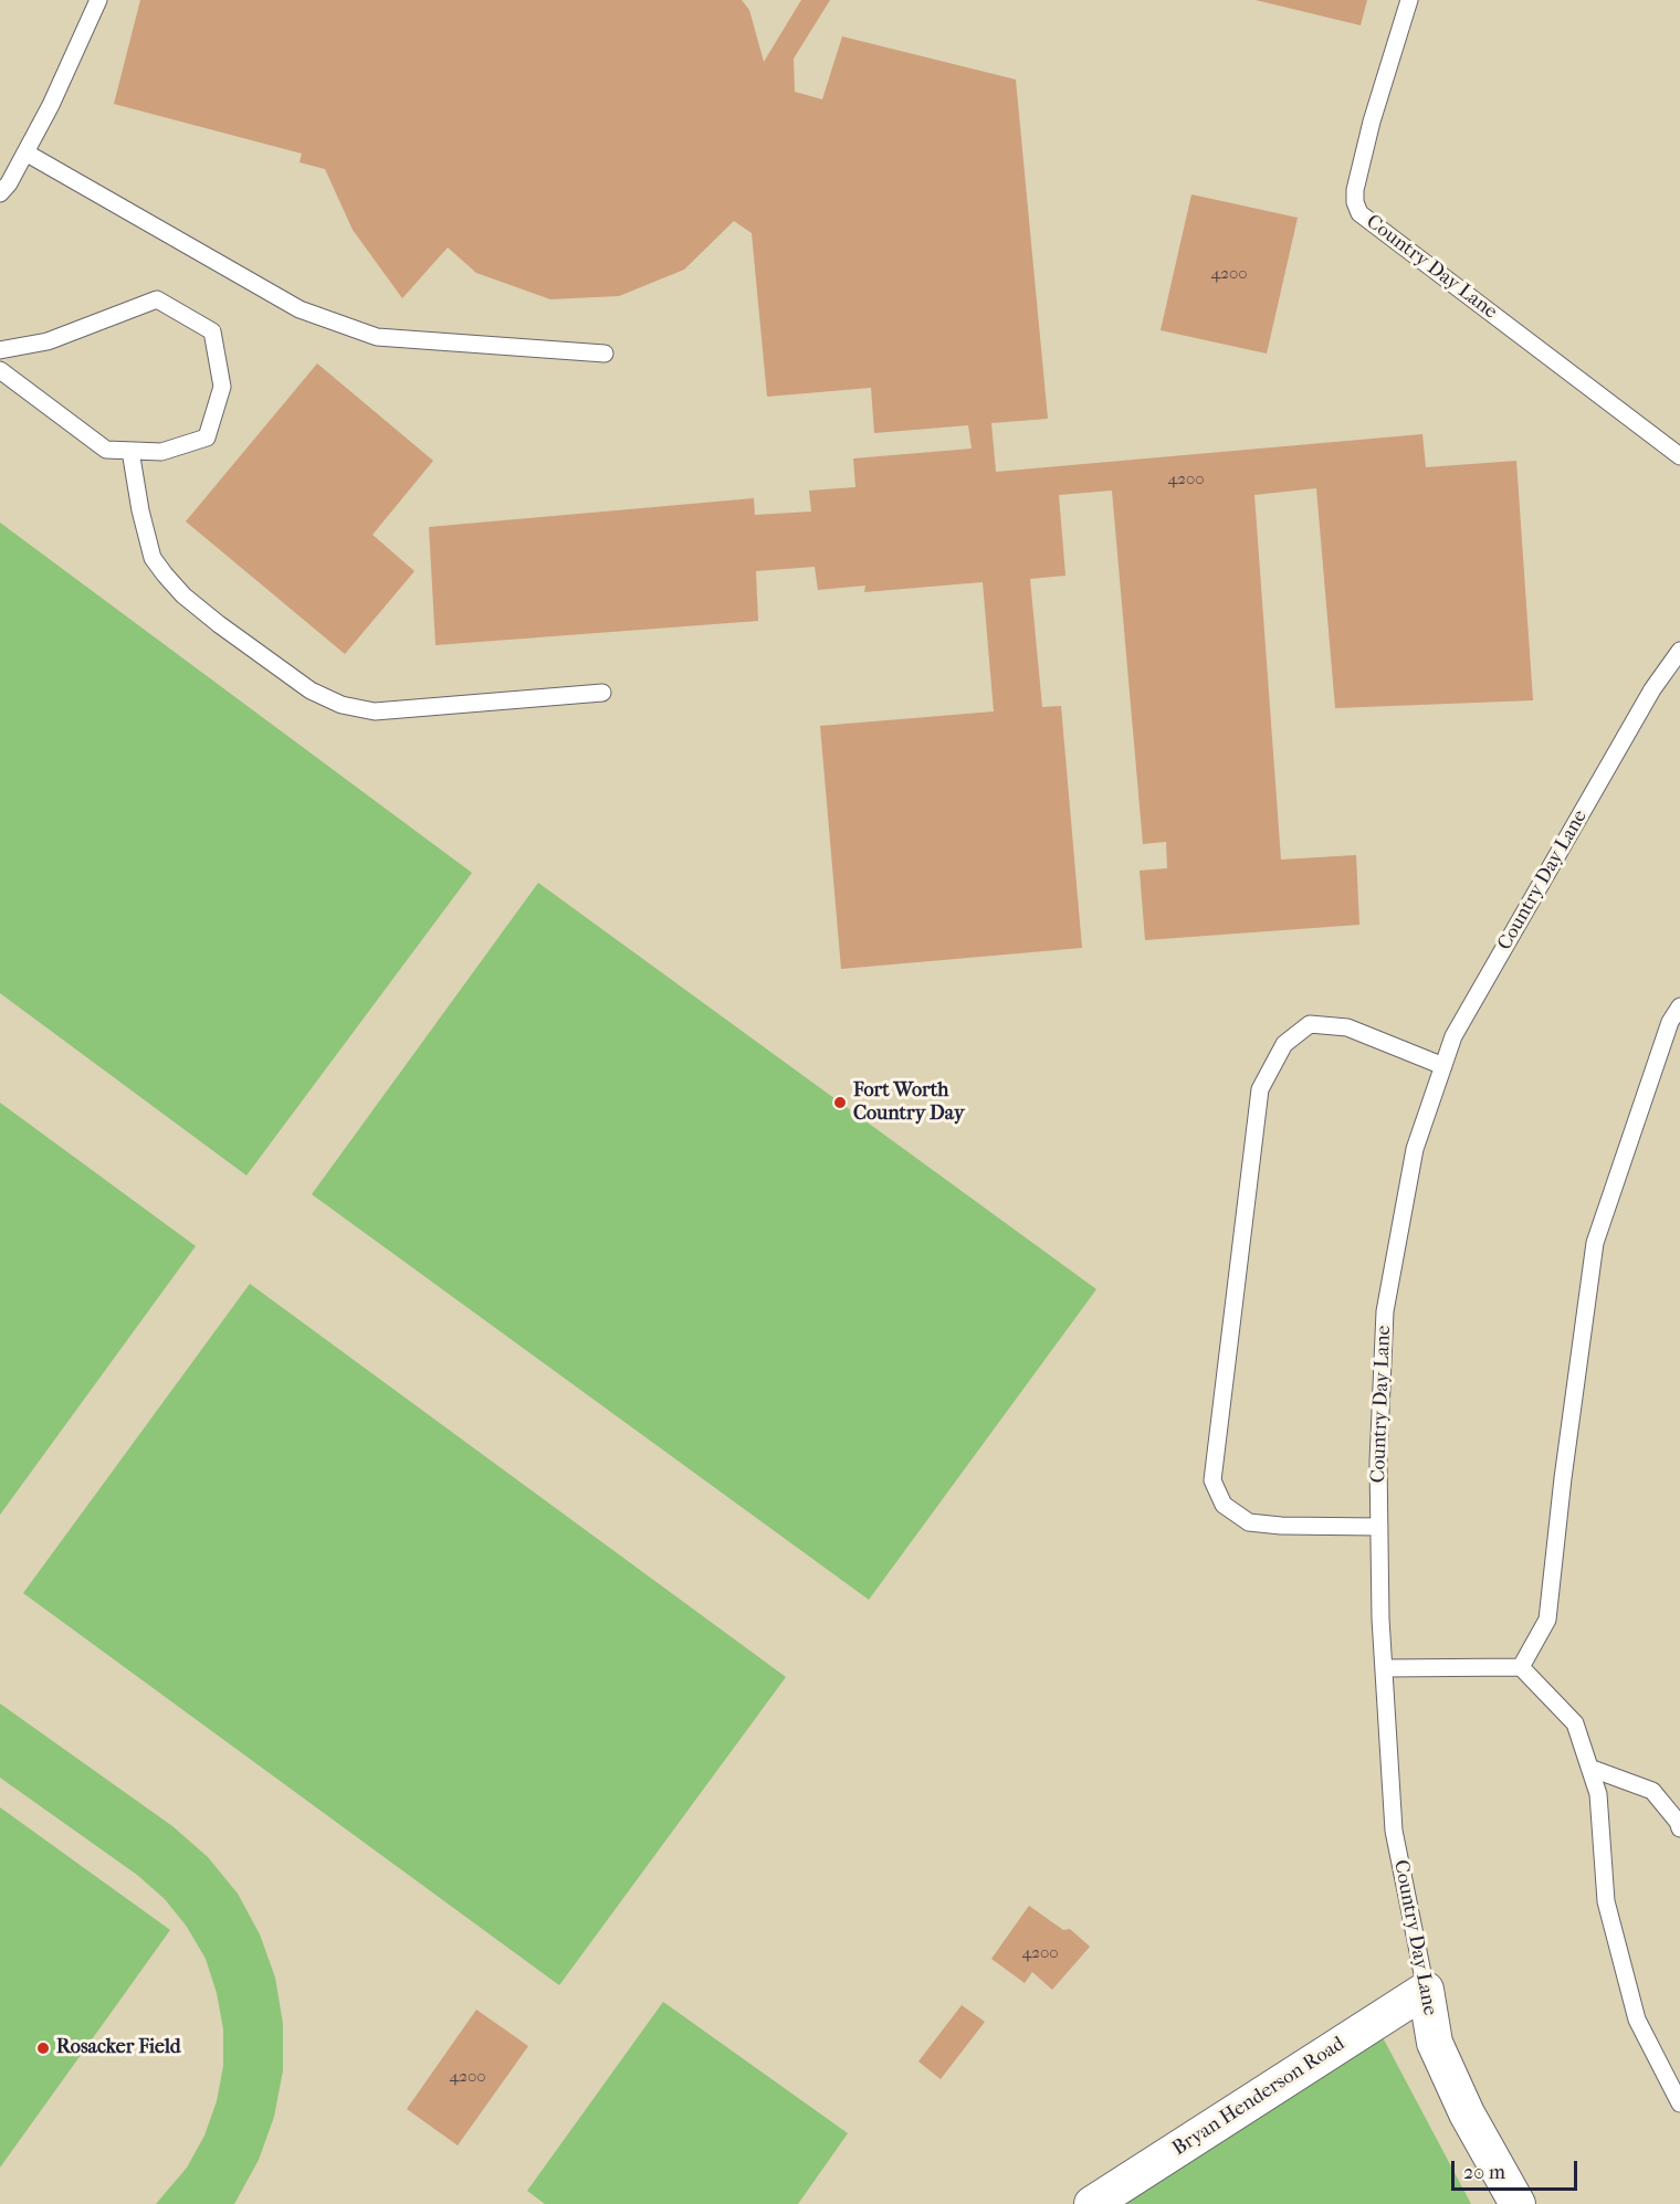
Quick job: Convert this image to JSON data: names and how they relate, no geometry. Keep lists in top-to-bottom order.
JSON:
{
  "streets": {
    "street": ["Country Day Lane", "Bryan Henderson Road"]
  },
  "crossings": [
    ["Country Day Lane", "Bryan Henderson Road"]
  ],
  "places": ["Fort Worth Country Day", "Rosacker Field"],
  "house_numbers": [
    "4200",
    "4200",
    "4200",
    "4200"
  ],
  "scale_bar": "20 m"
}
